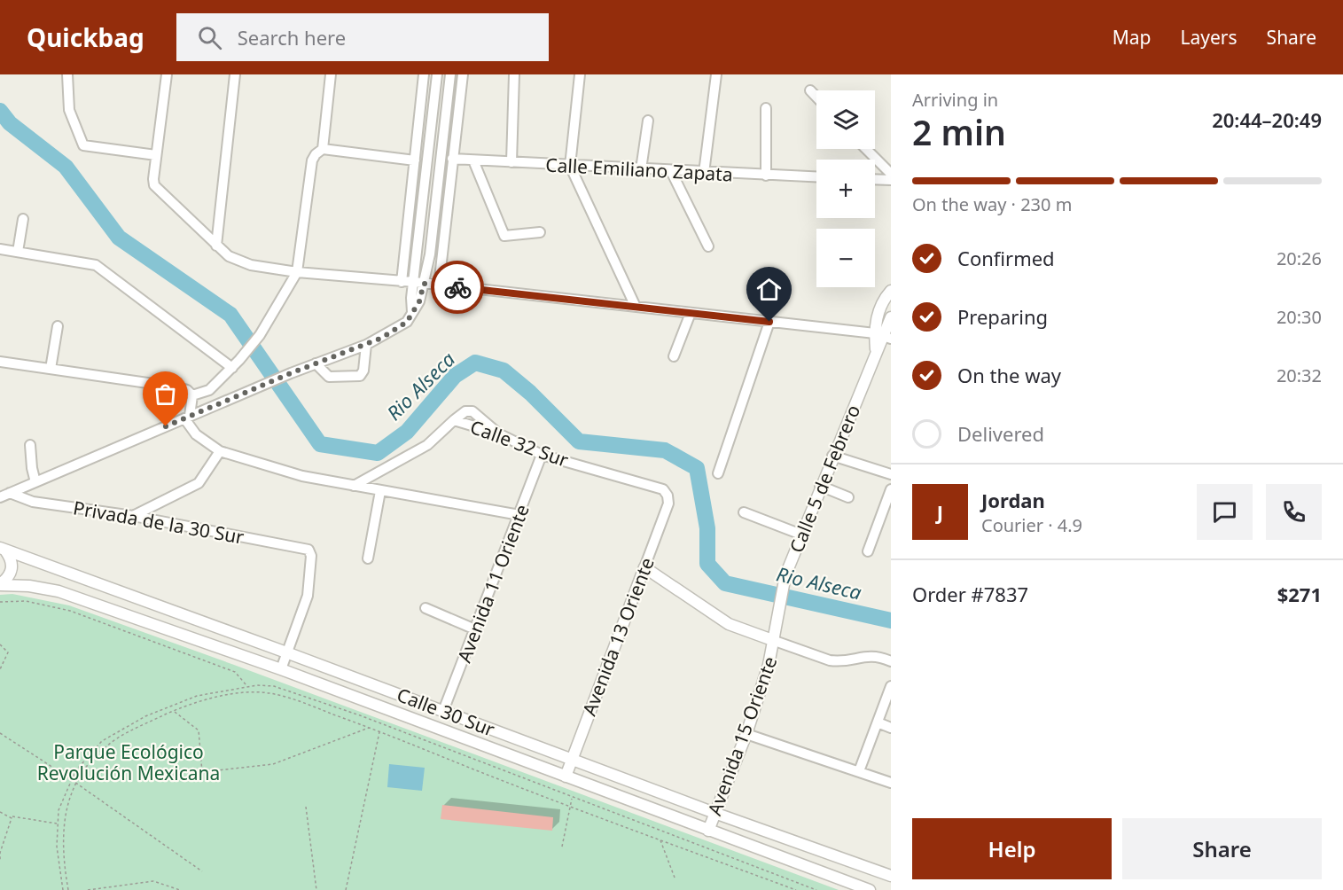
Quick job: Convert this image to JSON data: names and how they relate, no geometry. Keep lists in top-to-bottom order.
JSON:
{
  "streets": {
    "main road": [
      "Calle 5 de Febrero",
      "Avenida 13 Oriente",
      "Calle 30 Sur",
      "Avenida 15 Oriente"
    ],
    "street": [
      "Calle Emiliano Zapata",
      "Calle 32 Sur",
      "Privada de la 30 Sur",
      "Avenida 11 Oriente"
    ]
  },
  "crossings": [
    ["Calle 32 Sur", "Avenida 11 Oriente"],
    ["Calle 32 Sur", "Avenida 13 Oriente"],
    ["Calle 5 de Febrero", "Avenida 15 Oriente"],
    ["Privada de la 30 Sur", "Calle 30 Sur"],
    ["Avenida 11 Oriente", "Calle 30 Sur"],
    ["Avenida 13 Oriente", "Calle 30 Sur"],
    ["Calle 30 Sur", "Avenida 15 Oriente"]
  ],
  "water": ["Rio Alseca"],
  "parks": ["Parque Ecológico Revolución Mexicana"],
  "page": {
    "header": "Quickbag",
    "search": "Search here",
    "nav": ["Map", "Layers", "Share"],
    "heading": ["2 min", "Arriving in", "20:44–20:49"],
    "panel": [
      "Jordan",
      "Courier · 4.9",
      "Order #7837",
      "$271"
    ],
    "map_buttons": ["+", "−"],
    "bar": "On the way · 230 m",
    "list": [
      ["Confirmed", "20:26"],
      ["Preparing", "20:30"],
      ["On the way", "20:32"],
      "Delivered"
    ],
    "round": "J",
    "buttons": ["Help", "Share"]
  }
}
